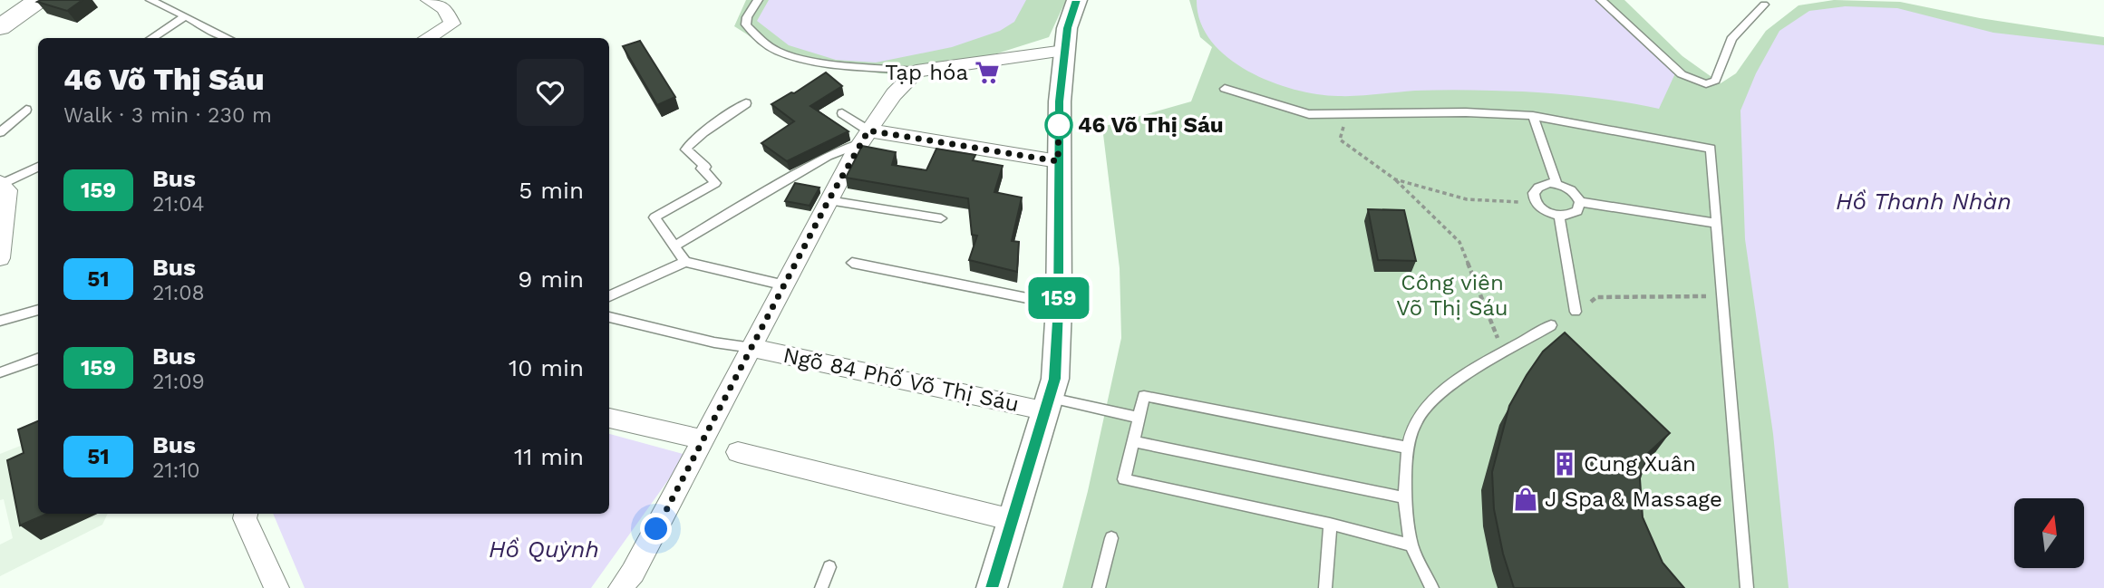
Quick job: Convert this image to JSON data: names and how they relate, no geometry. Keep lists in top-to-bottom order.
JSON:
{
  "streets": {
    "street": ["Ngõ 84 Phố Võ Thị Sáu"]
  },
  "water": ["Hồ Thanh Nhàn", "Hồ Quỳnh"],
  "parks": ["Công viên Võ Thị Sáu"],
  "places": {
    "supermarket": ["Tạp hóa"],
    "other": ["46 Võ Thị Sáu"],
    "building": ["Cung Xuân"],
    "shop": ["J Spa & Massage"]
  },
  "lines": ["bus line 159"],
  "north": "top",
  "page": {
    "on_map": "159",
    "heading": ["46 Võ Thị Sáu", "Walk · 3 min · 230 m"],
    "list": [
      {
        "mark": "159",
        "name": "Bus",
        "note": "21:04",
        "value": "5 min"
      },
      {
        "mark": "51",
        "name": "Bus",
        "note": "21:08",
        "value": "9 min"
      },
      {
        "mark": "159",
        "name": "Bus",
        "note": "21:09",
        "value": "10 min"
      },
      {
        "mark": "51",
        "name": "Bus",
        "note": "21:10",
        "value": "11 min"
      }
    ]
  }
}
